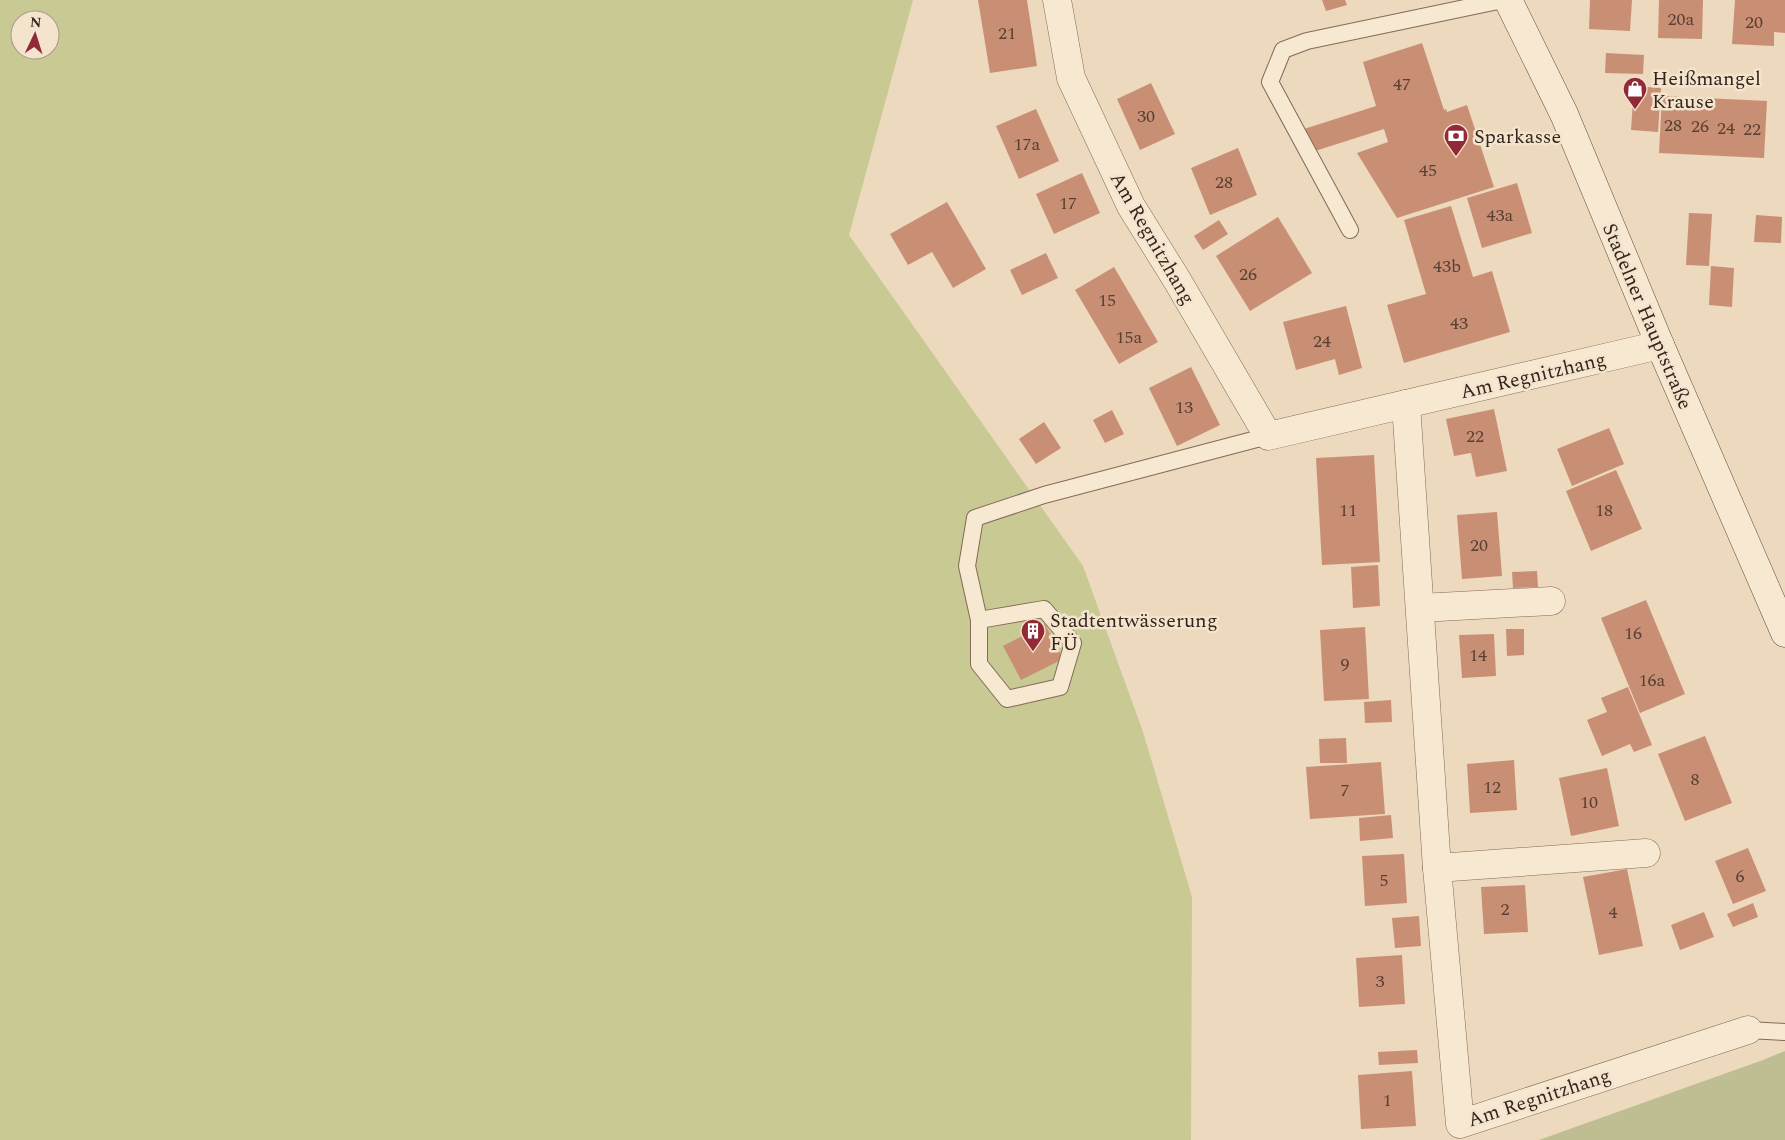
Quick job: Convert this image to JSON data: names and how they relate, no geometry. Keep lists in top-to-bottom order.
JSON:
{
  "streets": {
    "street": ["Am Regnitzhang", "Stadelner Hauptstraße"]
  },
  "crossings": [
    ["Am Regnitzhang", "Stadelner Hauptstraße"]
  ],
  "places": {
    "shop": ["Heißmangel Krause"],
    "bank": ["Sparkasse"],
    "building": ["Stadtentwässerung FÜ"]
  },
  "house_numbers": [
    "20a",
    "20",
    "21",
    "47",
    "30",
    "28",
    "26",
    "24",
    "22",
    "17a",
    "45",
    "28",
    "17",
    "43a",
    "43b",
    "26",
    "15",
    "43",
    "15a",
    "24",
    "13",
    "22",
    "11",
    "18",
    "20",
    "16",
    "14",
    "9",
    "16a",
    "8",
    "12",
    "7",
    "10",
    "6",
    "5",
    "2",
    "4",
    "3",
    "1"
  ],
  "north": "top"
}
